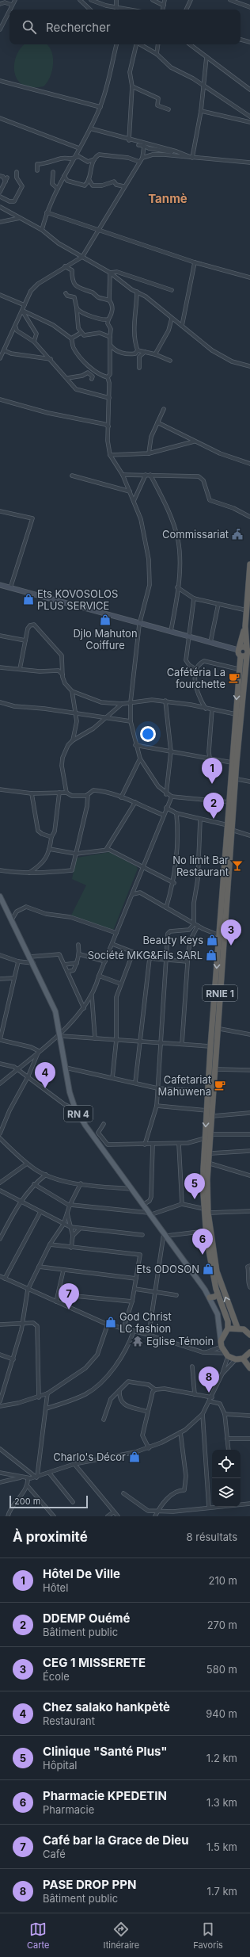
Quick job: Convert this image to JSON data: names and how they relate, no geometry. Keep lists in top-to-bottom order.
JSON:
{
  "streets": {
    "highway": ["RNIE 1"],
    "main road": ["RN 4"]
  },
  "crossings": [
    ["RNIE 1", "RN 4"]
  ],
  "districts": ["Tanmè"],
  "places": {
    "public building": ["Commissariat"],
    "shop": [
      "Ets KOVOSOLOS PLUS SERVICE",
      "Djlo Mahuton Coiffure",
      "Beauty Keys",
      "Société MKG&Fils SARL",
      "Ets ODOSON",
      "God Christ LC fashion",
      "Charlo's Décor"
    ],
    "cafe": ["Cafétéria La fourchette", "Cafetariat Mahuwena"],
    "bar": ["No limit Bar Restaurant"],
    "temple": ["Eglise Témoin"]
  },
  "scale_bar": "200 m",
  "page": {
    "search": "Rechercher",
    "pins": [
      "1",
      "2",
      "3",
      "4",
      "5",
      "6",
      "7",
      "8"
    ],
    "scale": "200 m",
    "heading": ["À proximité", "8 résultats"],
    "list": [
      {
        "mark": "1",
        "name": "Hôtel De Ville",
        "note": "Hôtel",
        "value": "210 m"
      },
      {
        "mark": "2",
        "name": "DDEMP Ouémé",
        "note": "Bâtiment public",
        "value": "270 m"
      },
      {
        "mark": "3",
        "name": "CEG 1 MISSERETE",
        "note": "École",
        "value": "580 m"
      },
      {
        "mark": "4",
        "name": "Chez salako hankpètè",
        "note": "Restaurant",
        "value": "940 m"
      },
      {
        "mark": "5",
        "name": "Clinique \"Santé Plus\"",
        "note": "Hôpital",
        "value": "1.2 km"
      },
      {
        "mark": "6",
        "name": "Pharmacie KPEDETIN",
        "note": "Pharmacie",
        "value": "1.3 km"
      },
      {
        "mark": "7",
        "name": "Café bar la Grace de Dieu",
        "note": "Café",
        "value": "1.5 km"
      },
      {
        "mark": "8",
        "name": "PASE DROP PPN",
        "note": "Bâtiment public",
        "value": "1.7 km"
      }
    ],
    "nav": ["Carte", "Itinéraire", "Favoris"]
  }
}
